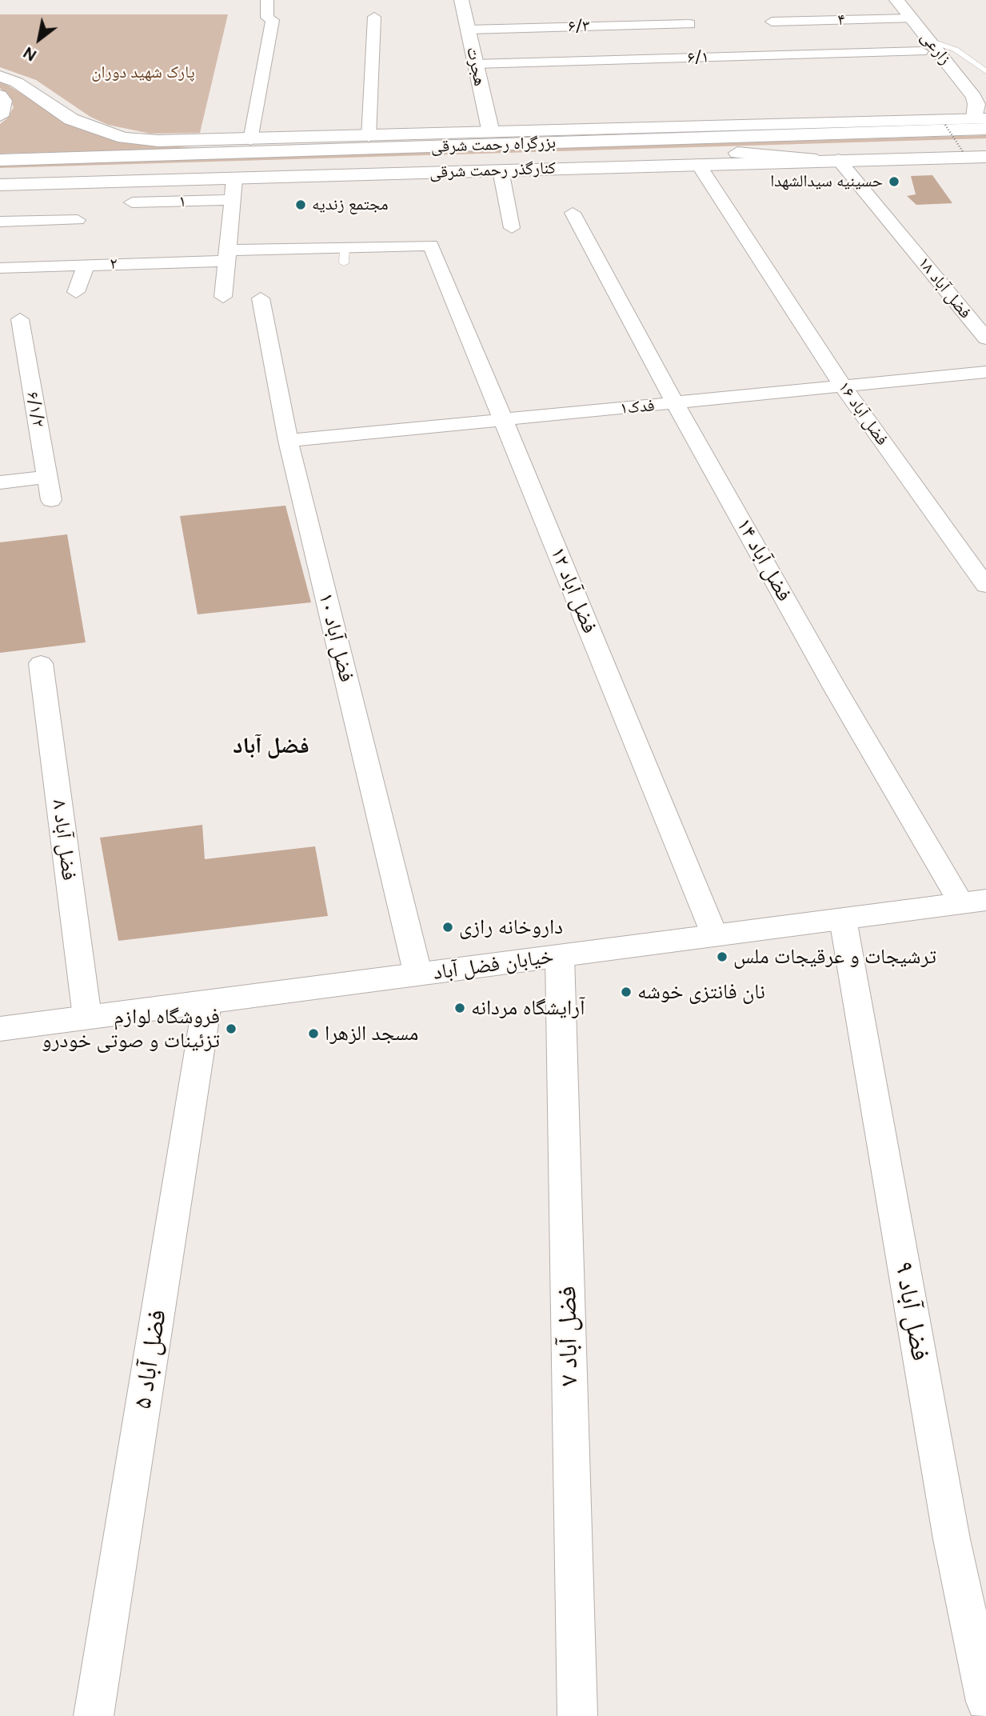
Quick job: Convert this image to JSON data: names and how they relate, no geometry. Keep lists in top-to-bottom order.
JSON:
{
  "streets": {
    "main road": [
      "زارعی",
      "هجرت",
      "بزرگراه رحمت شرقی",
      "کنارگذر رحمت شرقی",
      "خیابان فضل آباد"
    ],
    "street": [
      "۴",
      "۶/۳",
      "۶/۱",
      "۱",
      "۲",
      "فضل آباد ۱۸",
      "فدک۱",
      "۶/۱/۲",
      "فضل آباد ۱۶",
      "فضل آباد ۱۴",
      "فضل آباد ۱۲",
      "فضل آباد ۱۰",
      "فضل آباد ۸",
      "فضل آباد ۹",
      "فضل آباد ۷",
      "فضل آباد ۵"
    ]
  },
  "crossings": [
    ["۴", "زارعی"],
    ["۶/۳", "هجرت"],
    ["زارعی", "۶/۱"],
    ["زارعی", "بزرگراه رحمت شرقی"],
    ["زارعی", "کنارگذر رحمت شرقی"],
    ["۶/۱", "هجرت"],
    ["بزرگراه رحمت شرقی", "کنارگذر رحمت شرقی"],
    ["کنارگذر رحمت شرقی", "فضل آباد ۱۸"],
    ["کنارگذر رحمت شرقی", "فضل آباد ۱۶"],
    ["۲", "فضل آباد ۱۲"],
    ["فدک۱", "فضل آباد ۱۶"],
    ["فدک۱", "فضل آباد ۱۴"],
    ["فدک۱", "فضل آباد ۱۲"],
    ["فدک۱", "فضل آباد ۱۰"],
    ["فضل آباد ۱۴", "خیابان فضل آباد"],
    ["فضل آباد ۱۲", "خیابان فضل آباد"],
    ["فضل آباد ۱۰", "خیابان فضل آباد"],
    ["فضل آباد ۸", "خیابان فضل آباد"],
    ["خیابان فضل آباد", "فضل آباد ۹"],
    ["خیابان فضل آباد", "فضل آباد ۷"],
    ["خیابان فضل آباد", "فضل آباد ۵"]
  ],
  "districts": ["فضل آباد"],
  "parks": ["پارک شهید دوران"],
  "places": [
    "حسینیه سیدالشهدا",
    "مجتمع زندیه",
    "داروخانه رازی",
    "ترشیجات و عرقیجات ملس",
    "نان فانتزی خوشه",
    "آرایشگاه مردانه",
    "فروشگاه لوازم تزئینات و صوتی خودرو",
    "مسجد الزهرا"
  ],
  "north": "bottom left"
}
